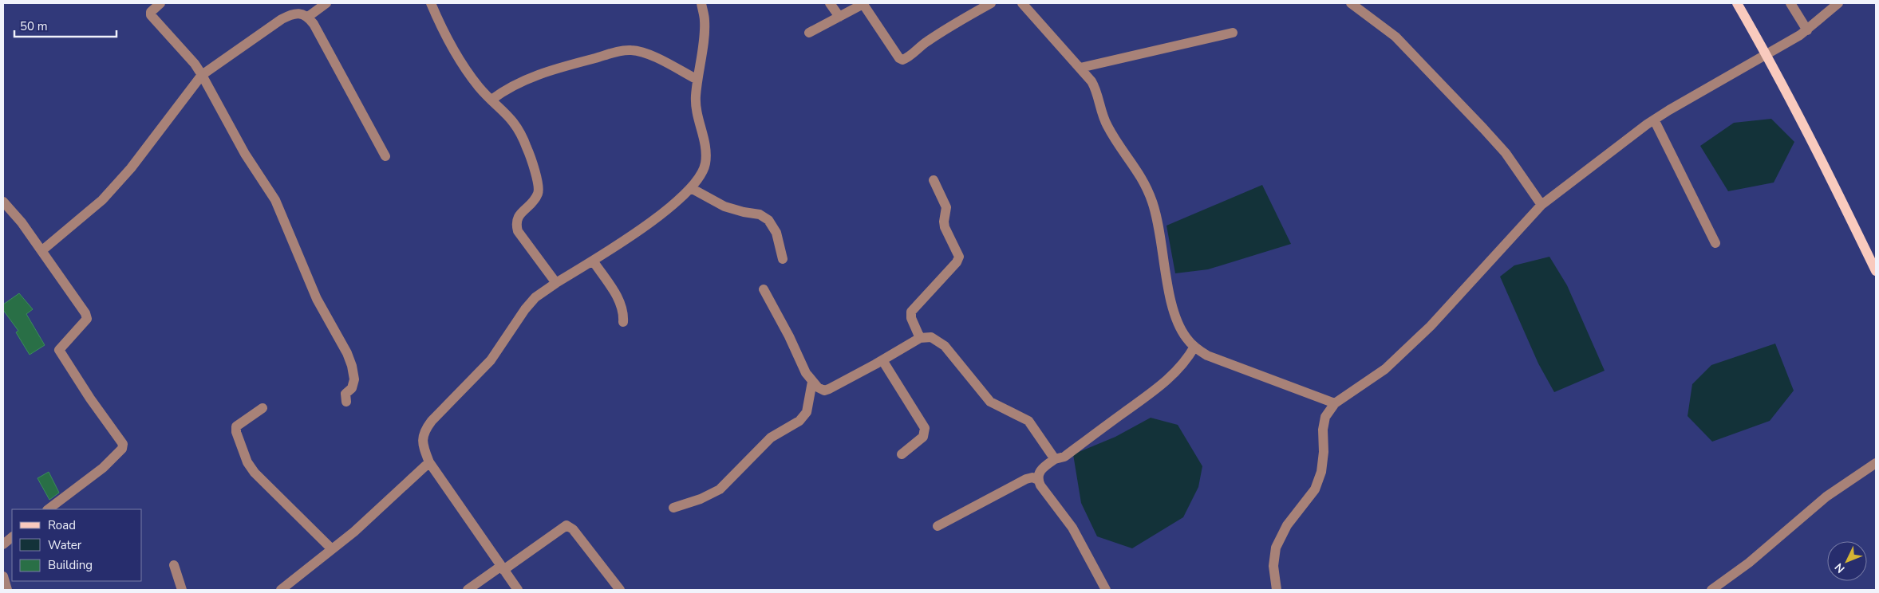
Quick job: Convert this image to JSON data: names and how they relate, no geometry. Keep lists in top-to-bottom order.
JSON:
{
  "legend": ["Road", "Water", "Building"],
  "scale_bar": "50 m",
  "north": "bottom left"
}
